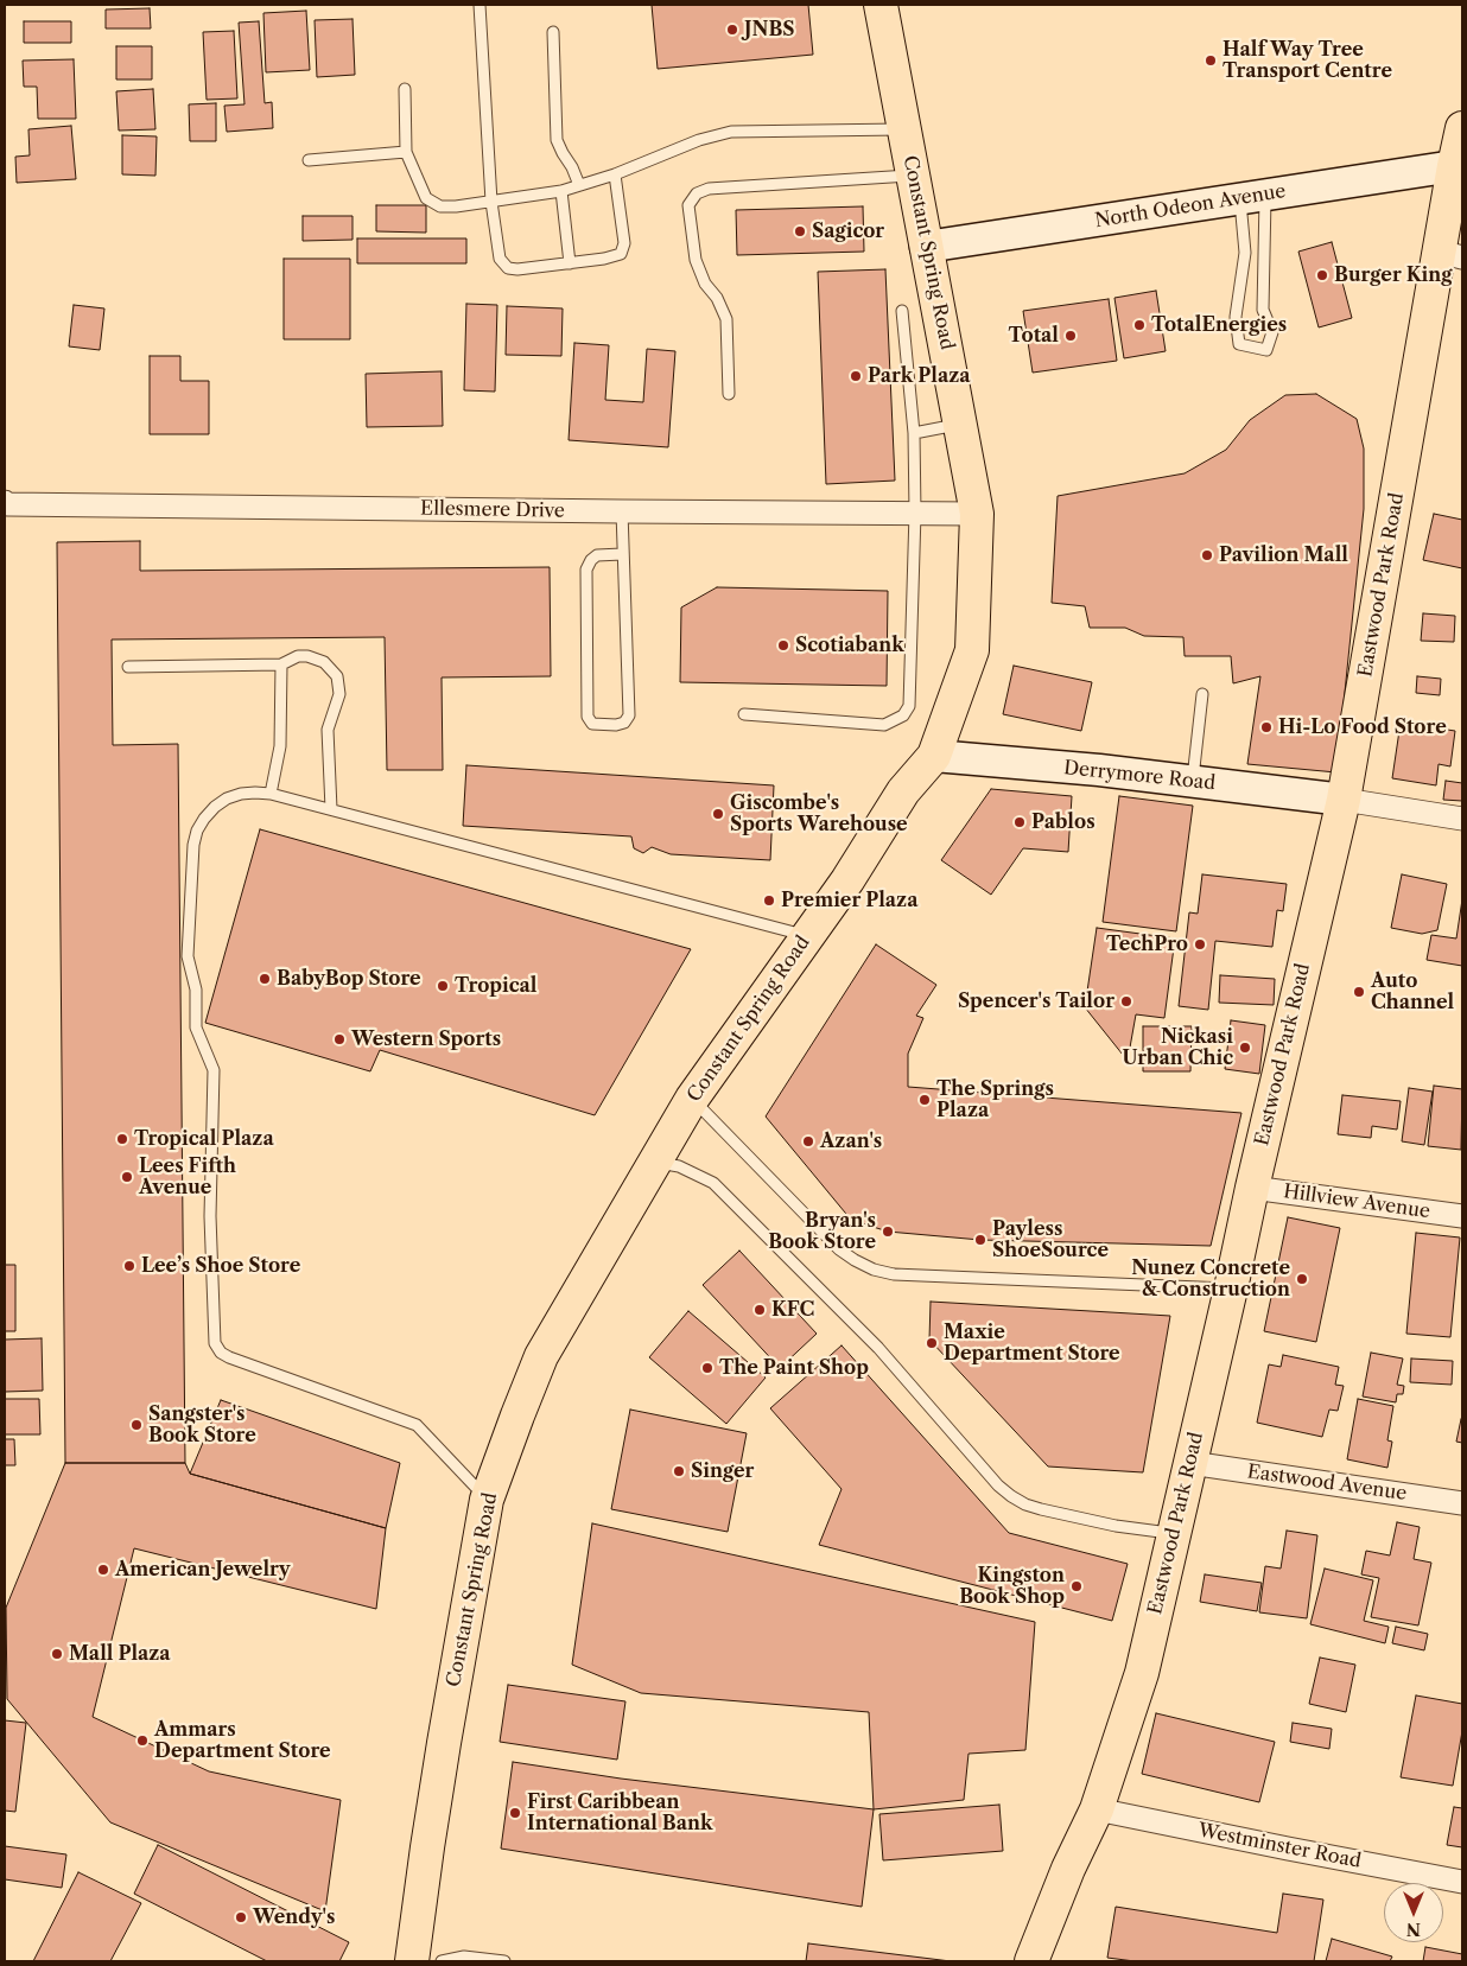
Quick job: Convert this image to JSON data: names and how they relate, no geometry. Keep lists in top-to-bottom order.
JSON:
{
  "streets": {
    "main road": ["Constant Spring Road", "Eastwood Park Road"],
    "street": [
      "North Odeon Avenue",
      "Ellesmere Drive",
      "Derrymore Road",
      "Hillview Avenue",
      "Eastwood Avenue",
      "Westminster Road"
    ]
  },
  "crossings": [
    ["North Odeon Avenue", "Constant Spring Road"],
    ["North Odeon Avenue", "Eastwood Park Road"],
    ["Constant Spring Road", "Ellesmere Drive"],
    ["Constant Spring Road", "Derrymore Road"],
    ["Eastwood Park Road", "Derrymore Road"],
    ["Eastwood Park Road", "Hillview Avenue"],
    ["Eastwood Park Road", "Eastwood Avenue"],
    ["Eastwood Park Road", "Westminster Road"]
  ],
  "places": [
    "JNBS",
    "Half Way Tree Transport Centre",
    "Sagicor",
    "Burger King",
    "TotalEnergies",
    "Total",
    "Park Plaza",
    "Pavilion Mall",
    "Scotiabank",
    "Hi-Lo Food Store",
    "Giscombe's Sports Warehouse",
    "Pablos",
    "Premier Plaza",
    "TechPro",
    "BabyBop Store",
    "Tropical",
    "Auto Channel",
    "Spencer's Tailor",
    "Western Sports",
    "Nickasi Urban Chic",
    "The Springs Plaza",
    "Tropical Plaza",
    "Azan's",
    "Lees Fifth Avenue",
    "Bryan's Book Store",
    "Payless ShoeSource",
    "Lee’s Shoe Store",
    "Nunez Concrete & Construction",
    "KFC",
    "Maxie Department Store",
    "The Paint Shop",
    "Sangster's Book Store",
    "Singer",
    "American Jewelry",
    "Kingston Book Shop",
    "Mall Plaza",
    "Ammars Department Store",
    "First Caribbean International Bank",
    "Wendy's"
  ],
  "north": "bottom"
}
